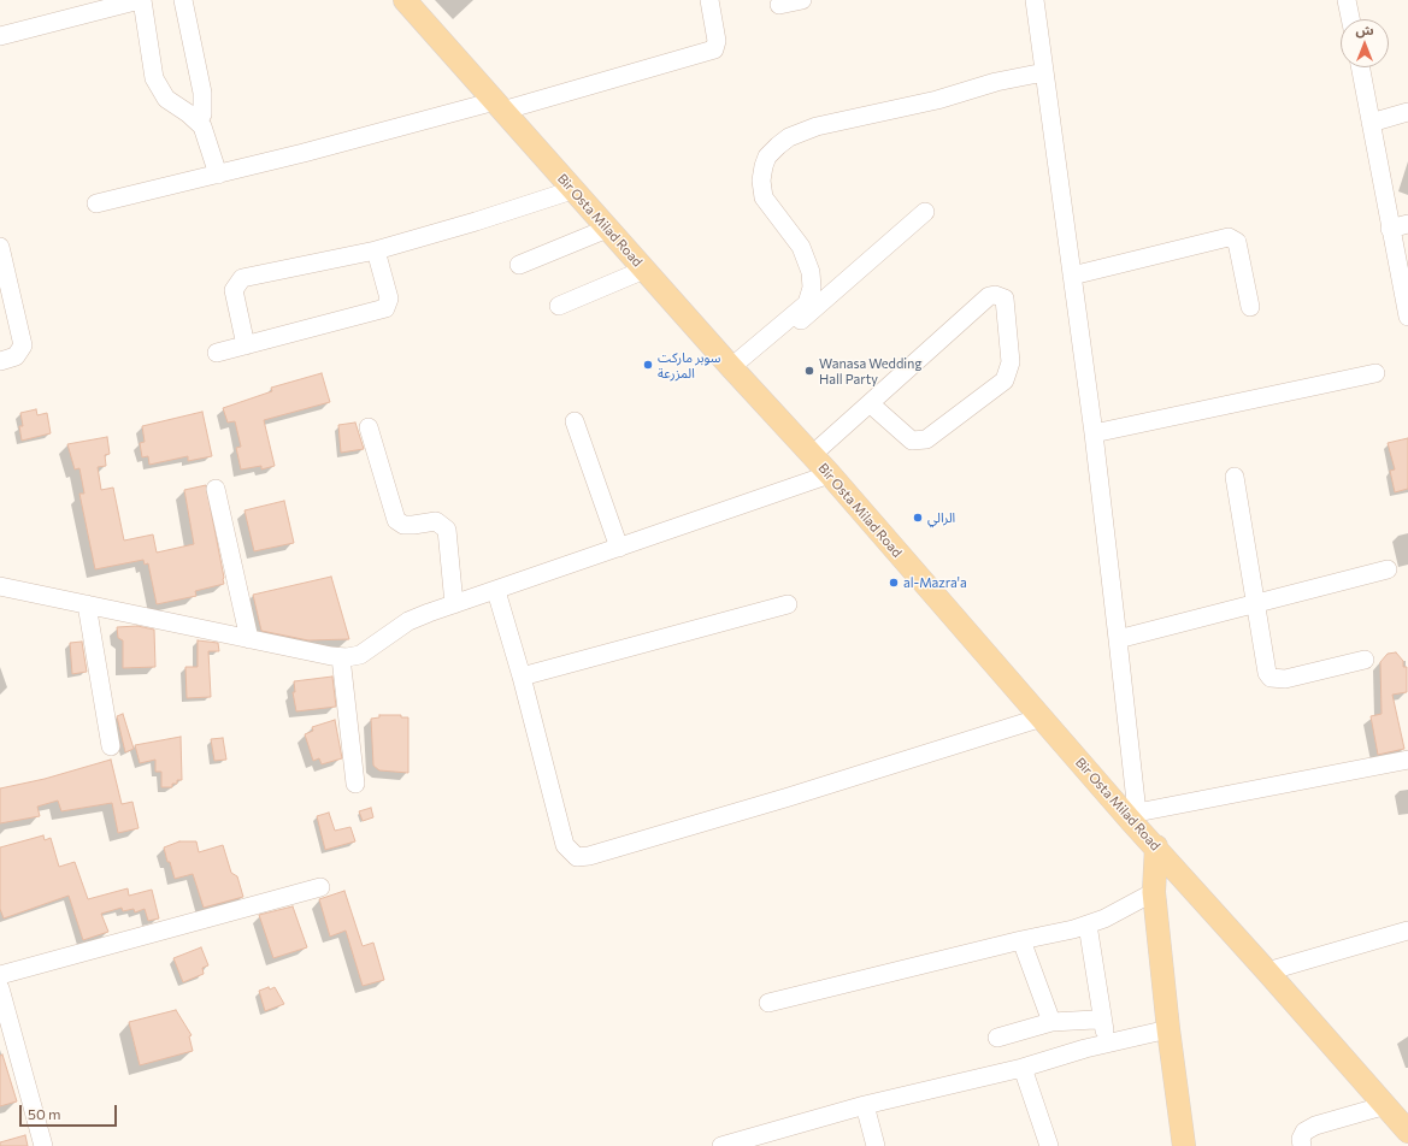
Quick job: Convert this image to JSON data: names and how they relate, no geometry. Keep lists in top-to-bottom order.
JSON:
{
  "streets": {
    "main road": ["Bir Osta Milad Road"]
  },
  "places": [
    "سوبر ماركت المزرعة",
    "Wanasa Wedding Hall Party",
    "الرالي",
    "al-Mazra'a"
  ],
  "scale_bar": "50 m",
  "north": "top"
}
